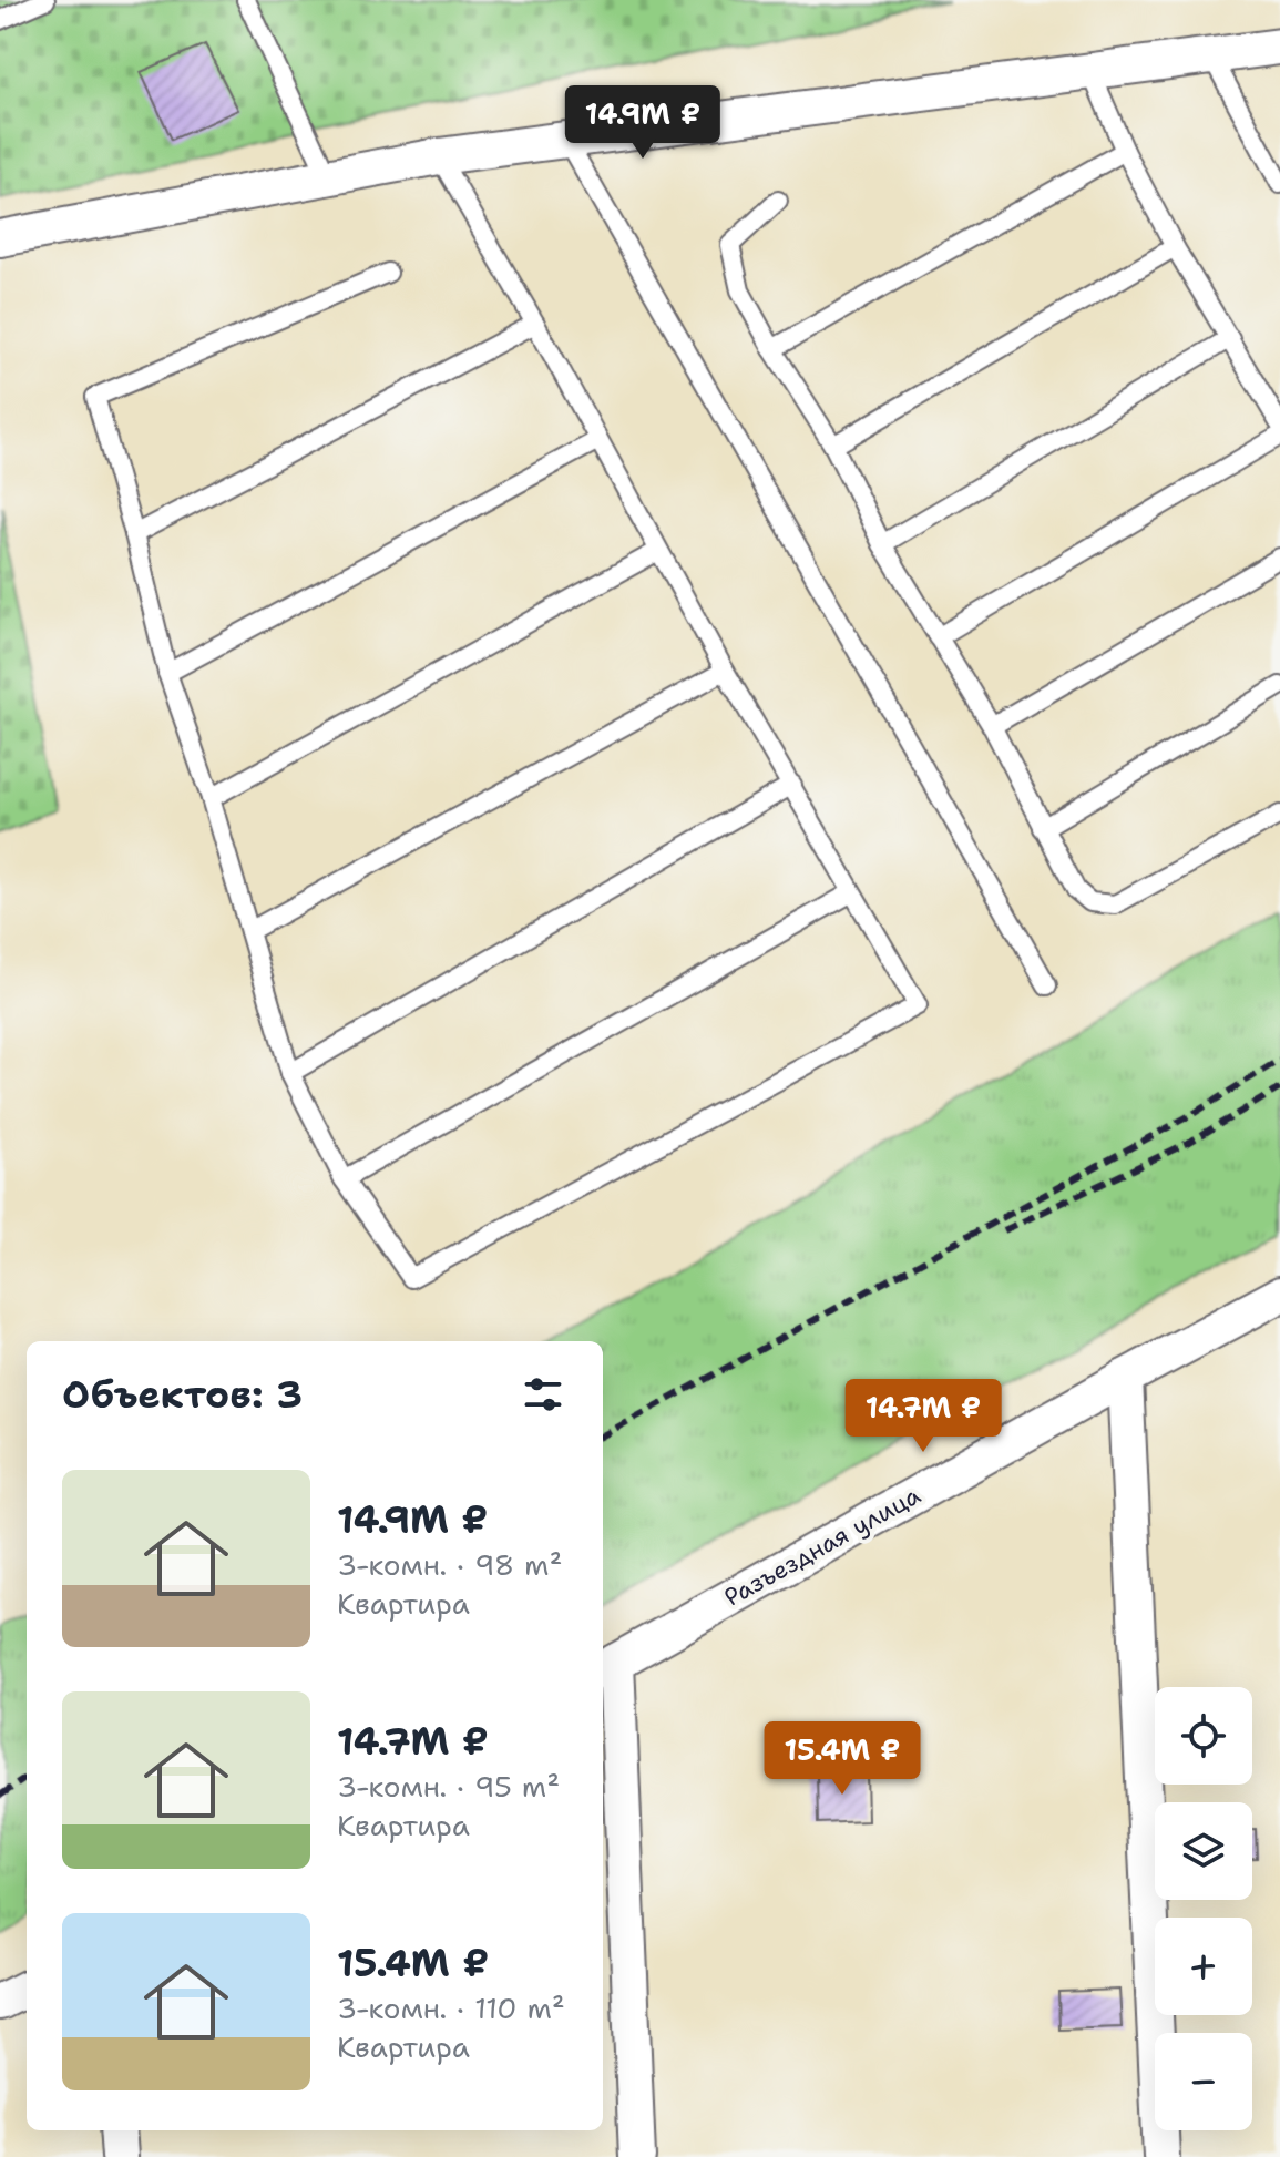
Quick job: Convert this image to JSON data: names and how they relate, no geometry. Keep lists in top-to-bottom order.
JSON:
{
  "streets": {
    "street": ["Разъездная улица"]
  },
  "page": {
    "price": ["14.9M ₽", "14.7M ₽", "15.4M ₽"],
    "heading": "Объектов: 3",
    "list": [
      {
        "name": "14.9M ₽",
        "note": "3-комн. · 98 m² · Квартира"
      },
      {
        "name": "14.7M ₽",
        "note": "3-комн. · 95 m² · Квартира"
      },
      {
        "name": "15.4M ₽",
        "note": "3-комн. · 110 m² · Квартира"
      }
    ],
    "map_buttons": ["+", "−"]
  }
}
